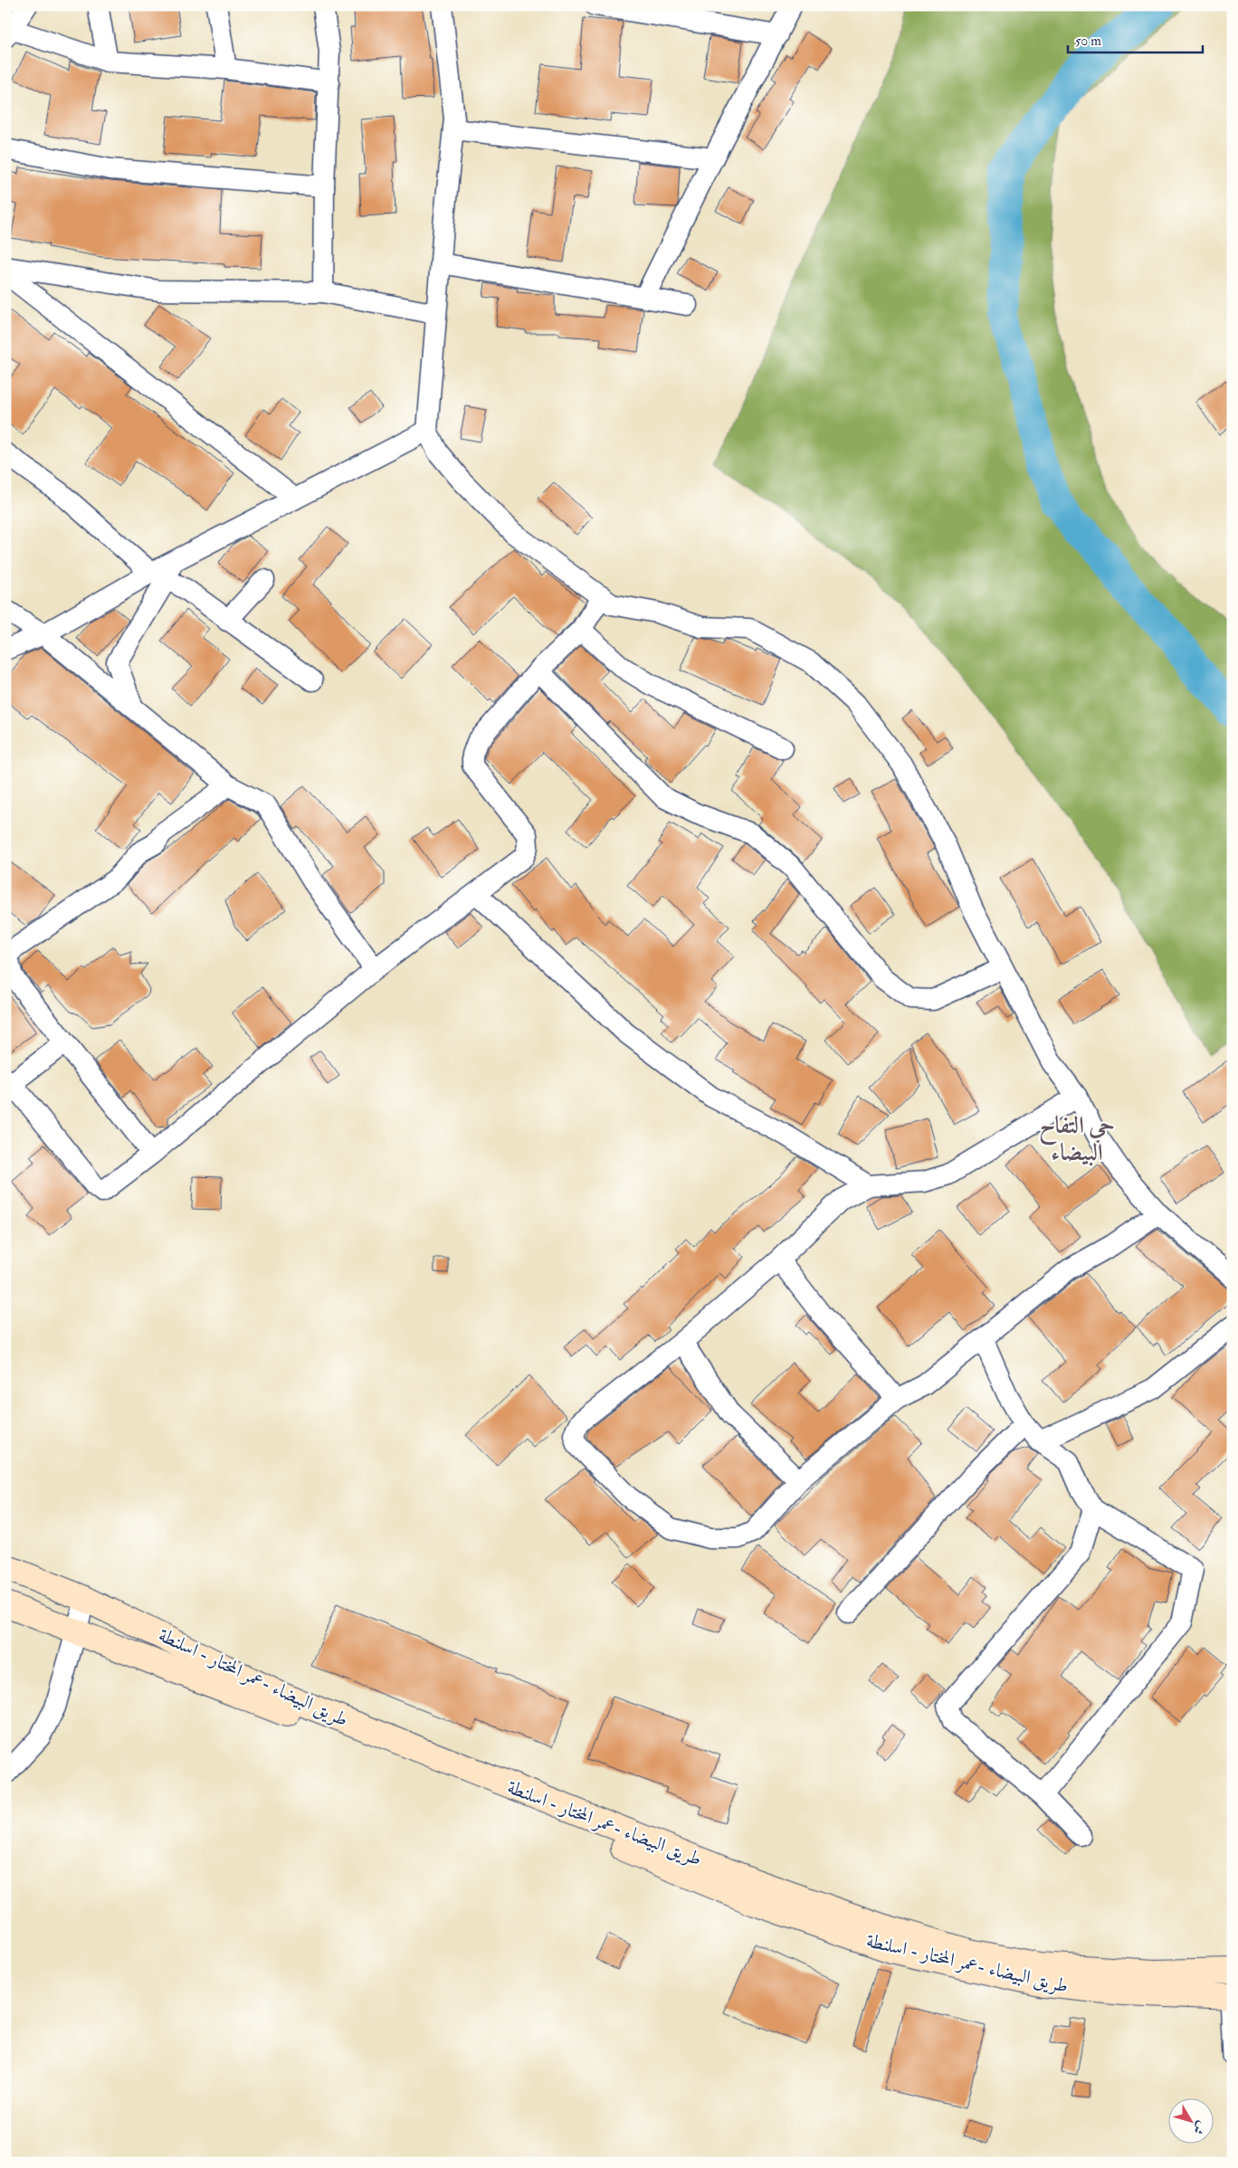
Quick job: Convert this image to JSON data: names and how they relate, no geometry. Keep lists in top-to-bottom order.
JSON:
{
  "streets": {
    "main road": ["طريق البيضاء -عمر المختار - اسلنطة"]
  },
  "districts": ["حي التفاح البيضاء"],
  "scale_bar": "50 m",
  "north": "bottom right"
}
